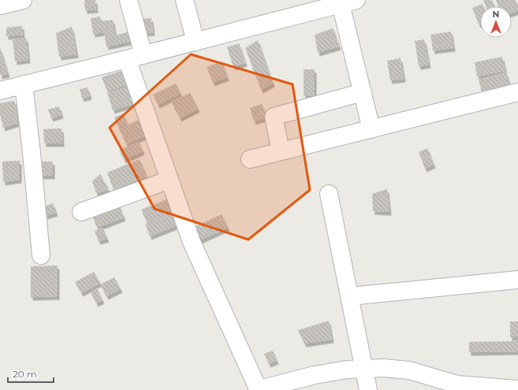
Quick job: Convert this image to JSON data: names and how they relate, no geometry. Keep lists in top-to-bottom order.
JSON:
{
  "scale_bar": "20 m",
  "north": "top"
}
